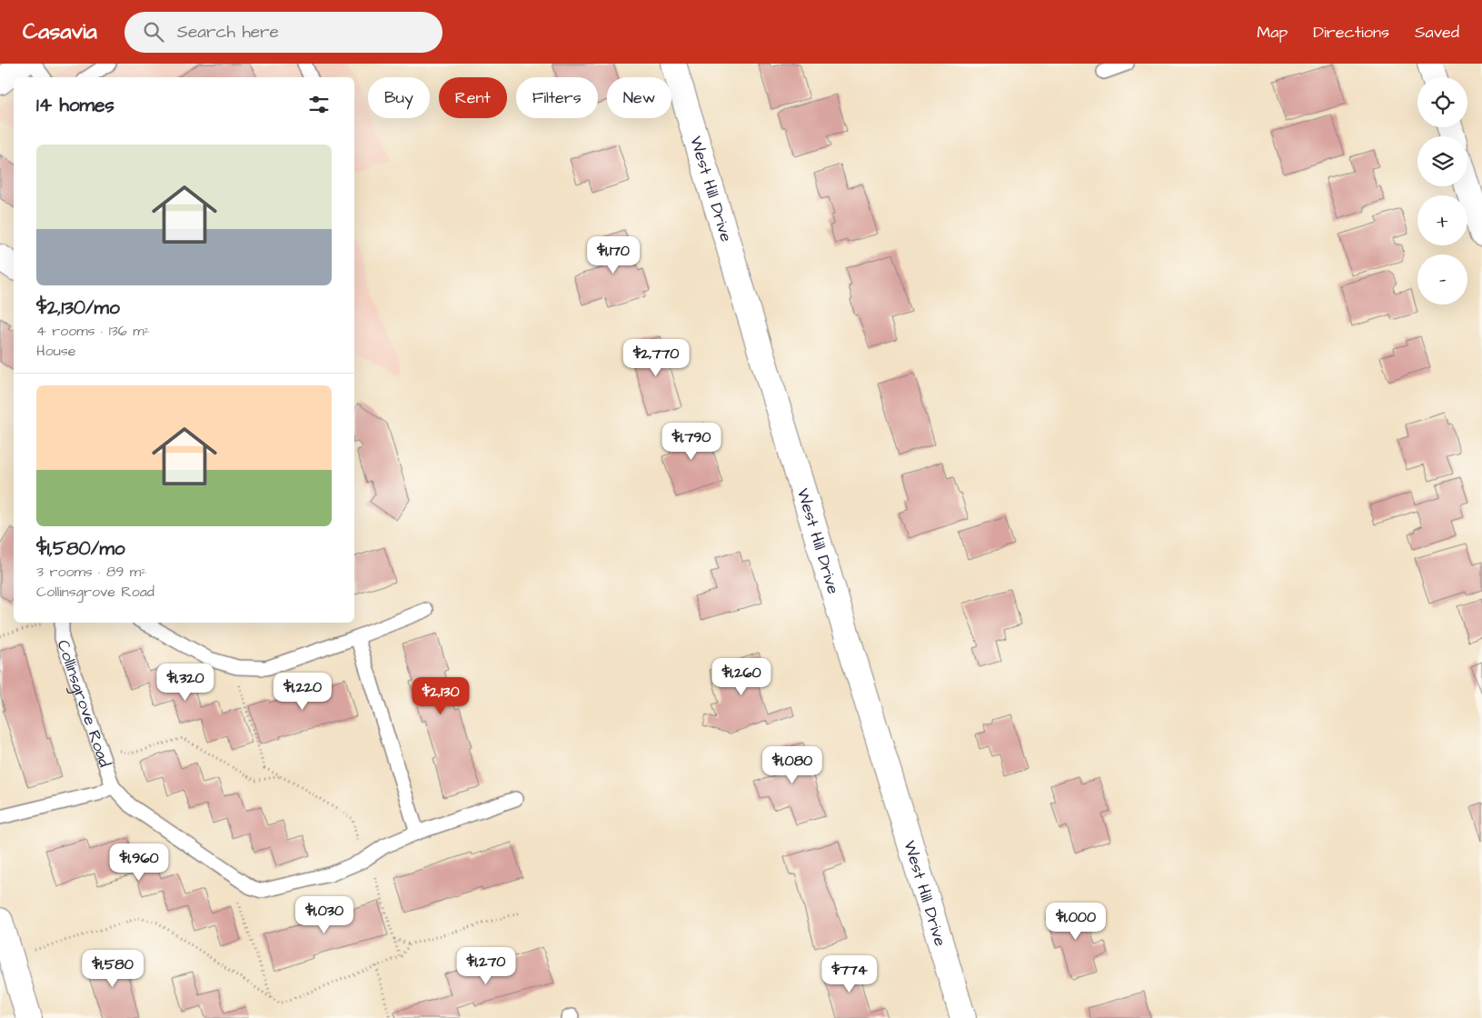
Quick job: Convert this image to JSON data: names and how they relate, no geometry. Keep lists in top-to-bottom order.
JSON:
{
  "streets": {
    "street": ["West Hill Drive"],
    "lane": ["Collinsgrove Road"]
  },
  "page": {
    "header": "Casavia",
    "search": "Search here",
    "nav": ["Map", "Directions", "Saved"],
    "map_buttons": ["+", "−"],
    "chip": [
      "Buy",
      "Rent",
      "Filters",
      "New"
    ],
    "heading": "14 homes",
    "list": [
      {
        "name": "$2,130/mo",
        "note": "4 rooms · 136 m² · House"
      },
      {
        "name": "$1,580/mo",
        "note": "3 rooms · 89 m² · Collinsgrove Road"
      }
    ],
    "price": [
      "$1,170",
      "$2,770",
      "$1,790",
      "$1,260",
      "$1,320",
      "$1,220",
      "$2,130",
      "$1,080",
      "$1,960",
      "$1,030",
      "$1,000",
      "$1,270",
      "$1,580",
      "$774"
    ]
  }
}
